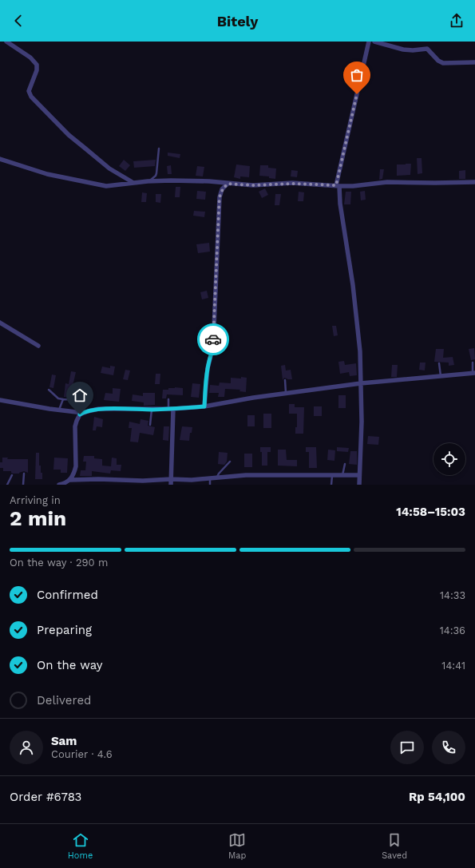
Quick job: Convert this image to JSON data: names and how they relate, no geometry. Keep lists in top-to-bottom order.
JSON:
{
  "page": {
    "header": "Bitely",
    "heading": ["2 min", "Arriving in", "14:58–15:03"],
    "panel": [
      "Sam",
      "Courier · 4.6",
      "Order #6783",
      "Rp 54,100"
    ],
    "bar": "On the way · 290 m",
    "list": [
      ["Confirmed", "14:33"],
      ["Preparing", "14:36"],
      ["On the way", "14:41"],
      "Delivered"
    ],
    "tabs": ["Home", "Map", "Saved"]
  }
}
